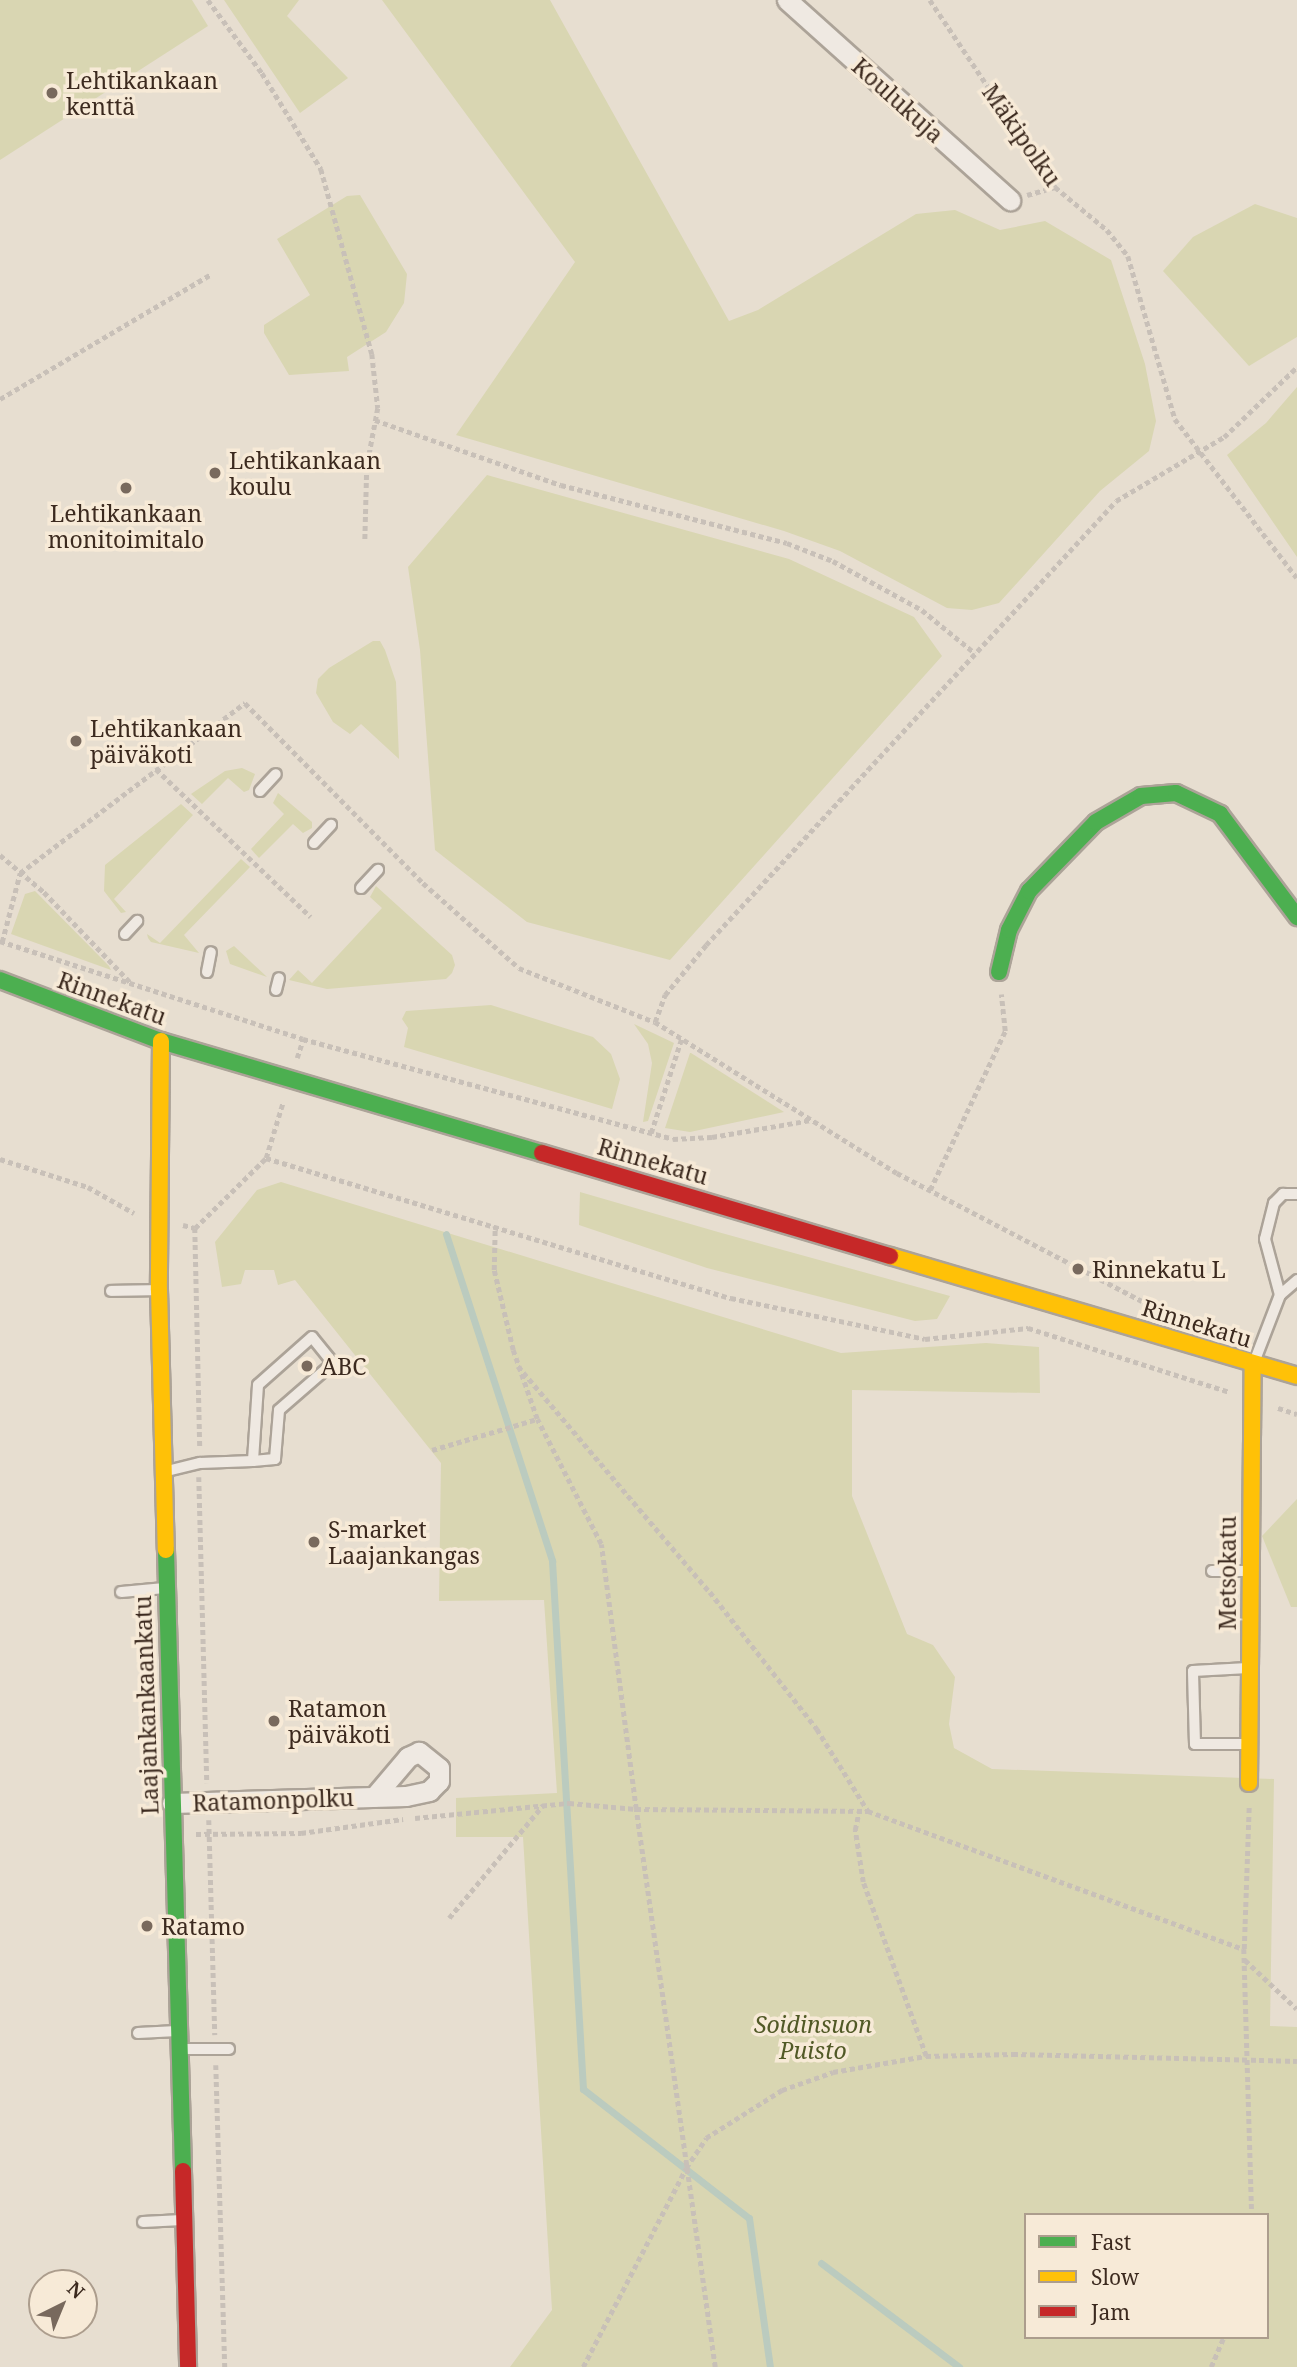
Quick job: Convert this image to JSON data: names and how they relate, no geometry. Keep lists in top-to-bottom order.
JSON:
{
  "streets": {
    "street": [
      "Koulukuja",
      "Rinnekatu",
      "Metsokatu",
      "Laajankankaankatu",
      "Ratamonpolku"
    ],
    "path": ["Mäkipolku"]
  },
  "crossings": [
    ["Rinnekatu", "Metsokatu"],
    ["Rinnekatu", "Laajankankaankatu"],
    ["Laajankankaankatu", "Ratamonpolku"]
  ],
  "parks": ["Soidinsuon Puisto"],
  "places": [
    "Lehtikankaan kenttä",
    "Lehtikankaan koulu",
    "Lehtikankaan monitoimitalo",
    "Lehtikankaan päiväkoti",
    "Rinnekatu L",
    "ABC",
    "S-market Laajankangas",
    "Ratamon päiväkoti",
    "Ratamo"
  ],
  "legend": ["Fast", "Slow", "Jam"],
  "north": "top right"
}
